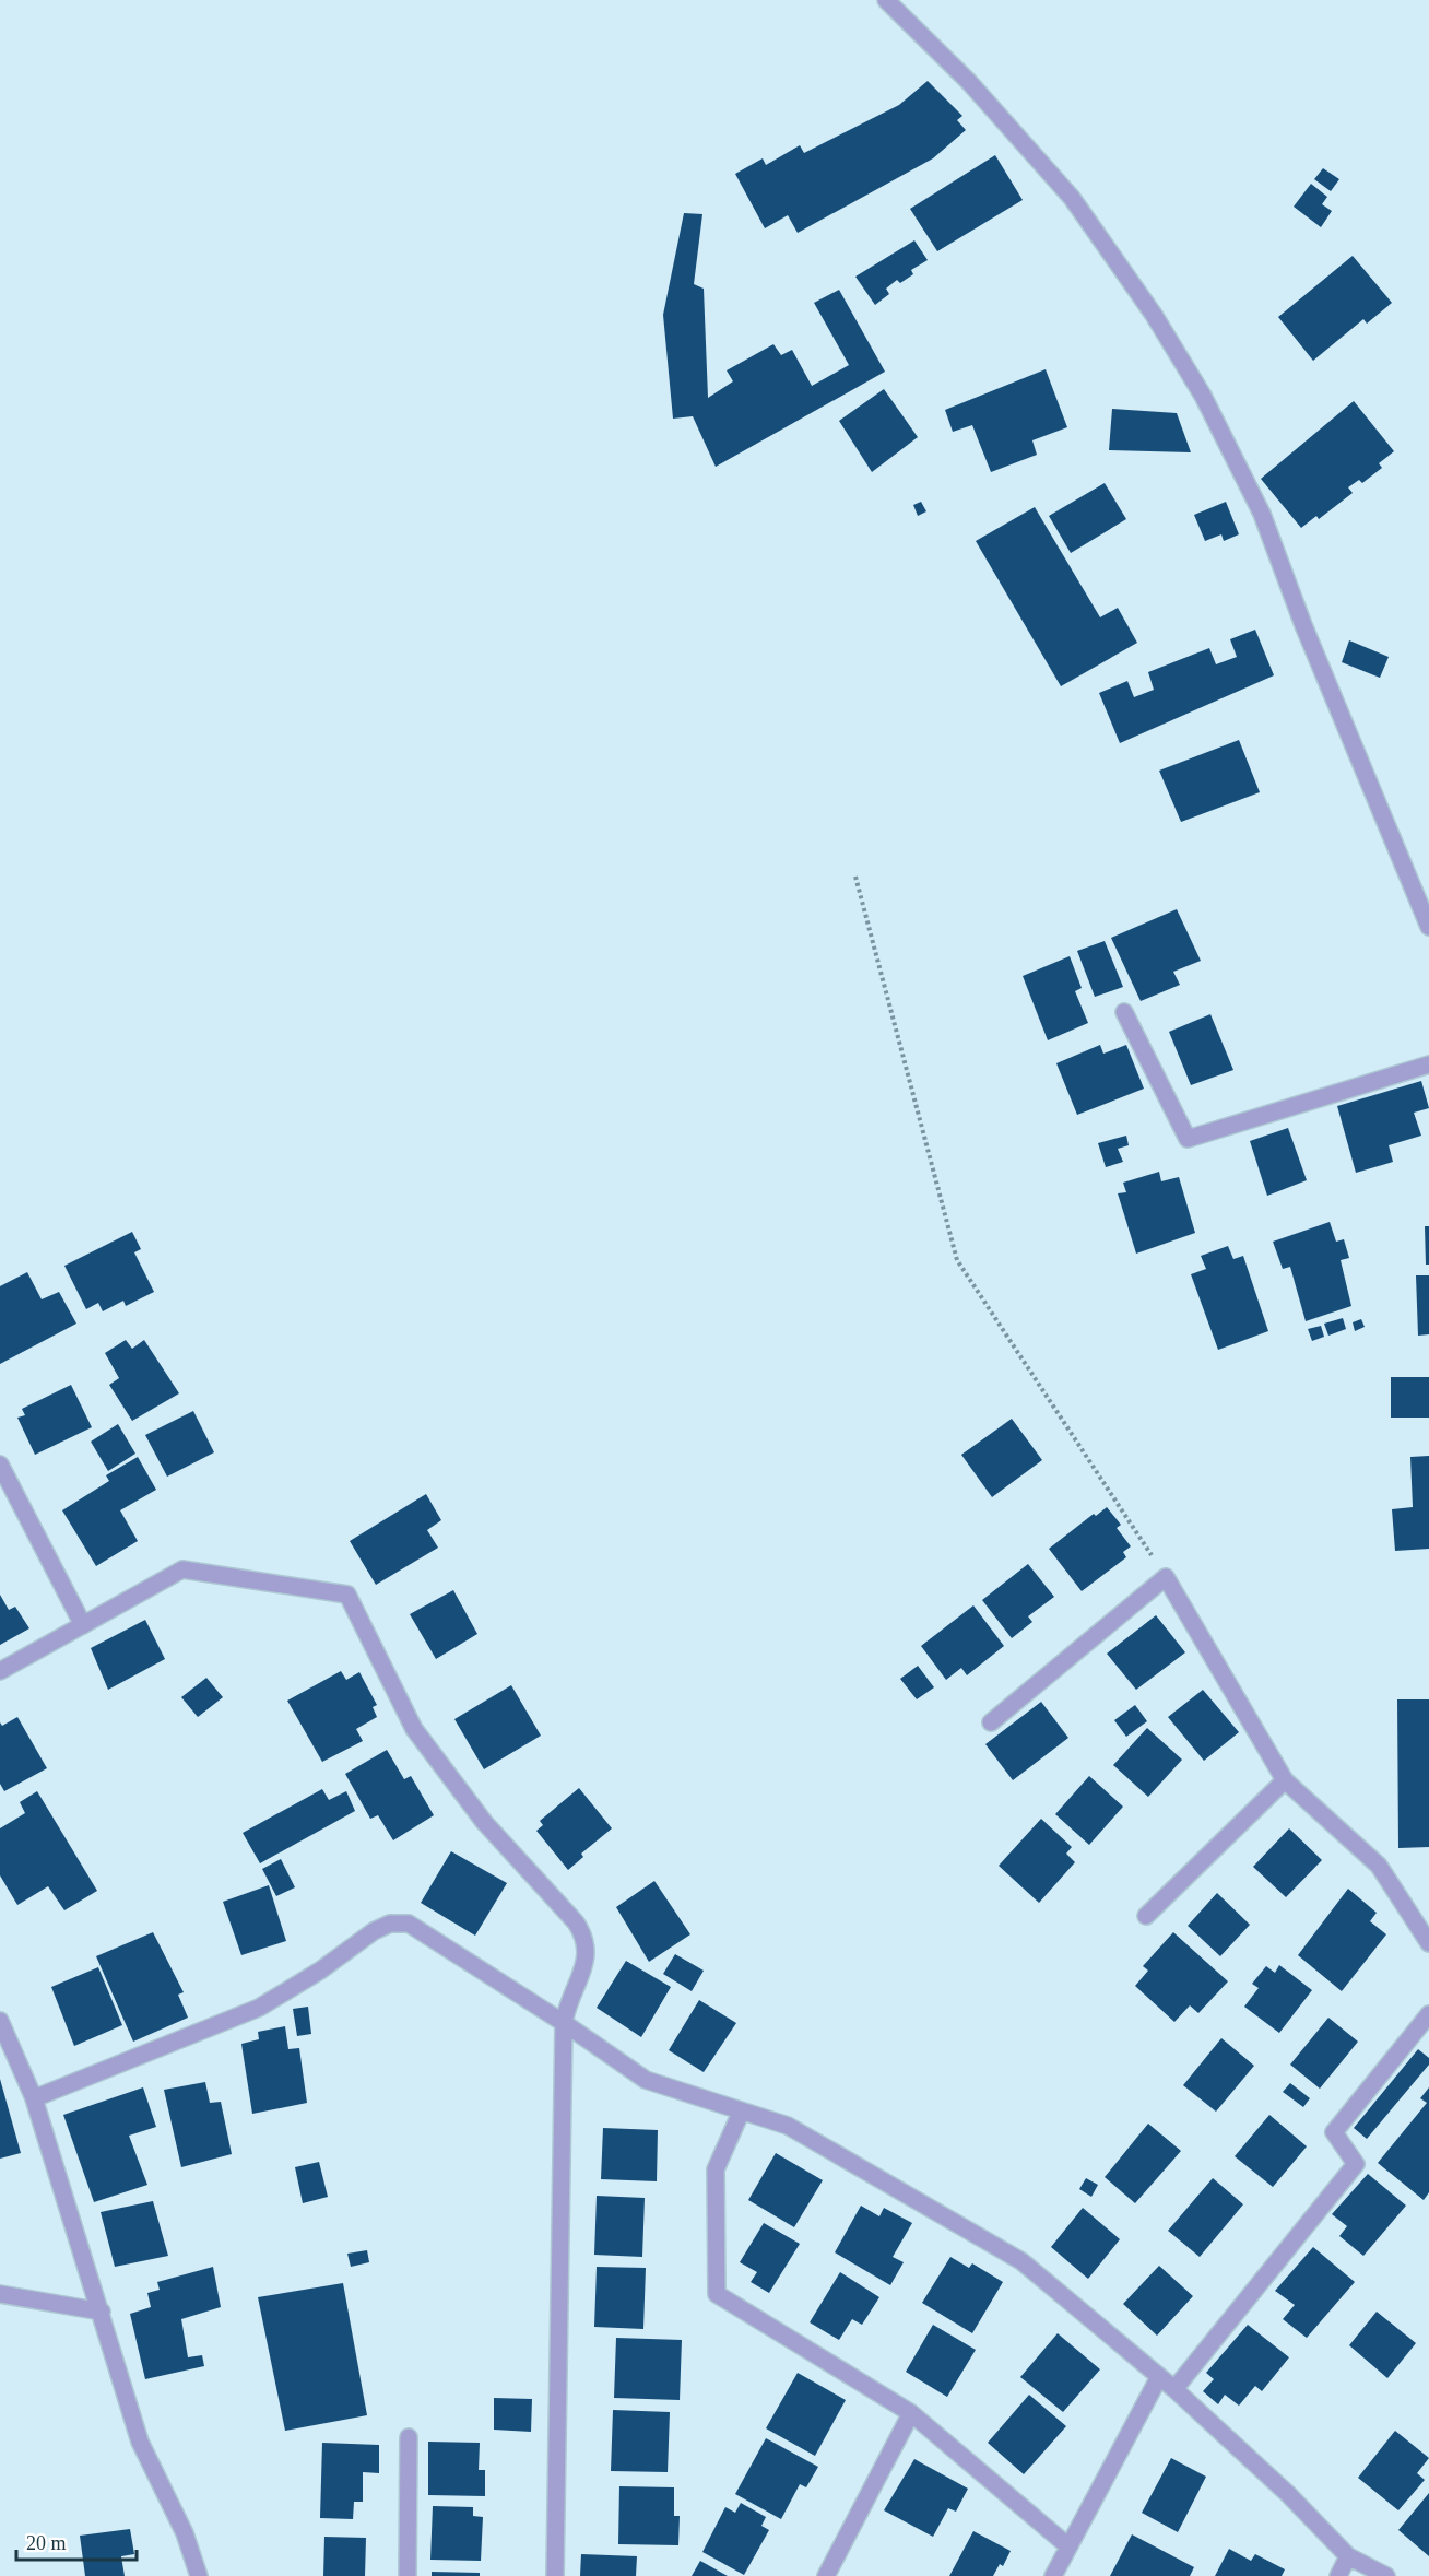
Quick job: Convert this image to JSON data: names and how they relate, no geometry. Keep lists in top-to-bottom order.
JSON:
{
  "scale_bar": "20 m"
}
